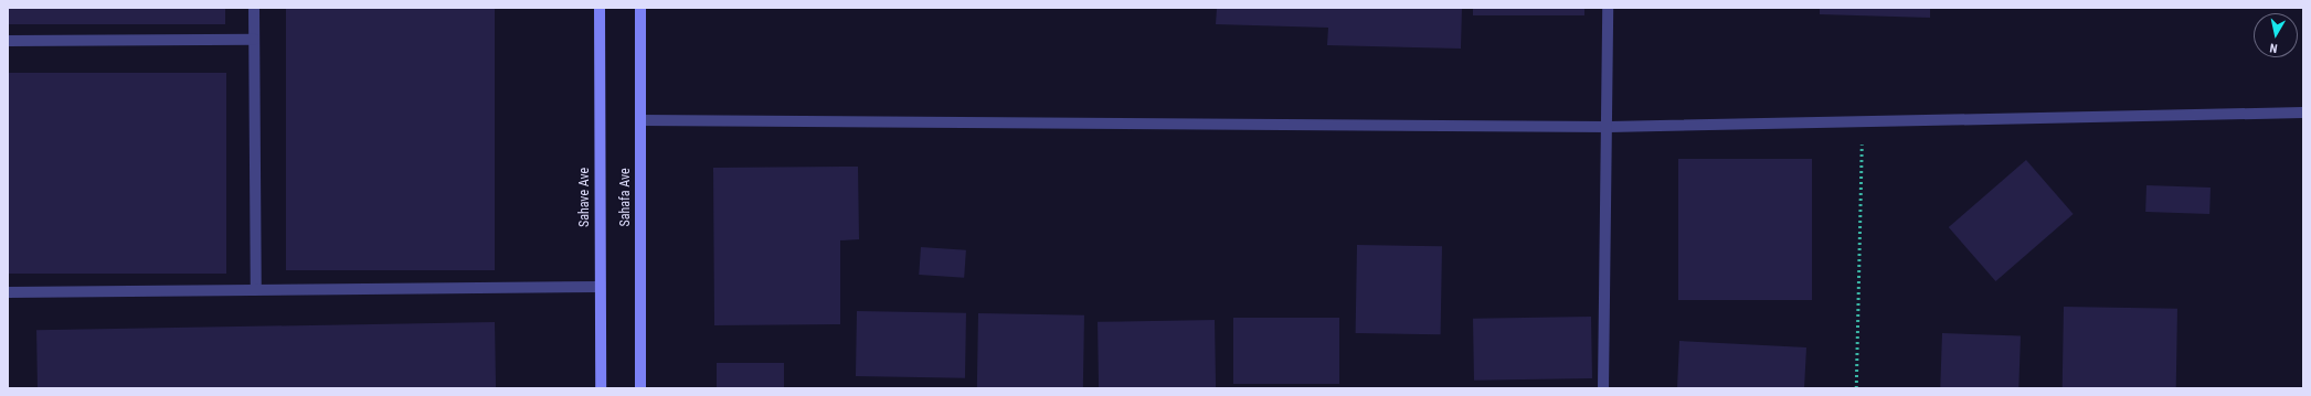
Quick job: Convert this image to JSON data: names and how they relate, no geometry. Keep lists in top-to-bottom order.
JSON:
{
  "streets": {
    "main road": ["Sahave Ave", "Sahafa Ave"]
  },
  "north": "bottom"
}
